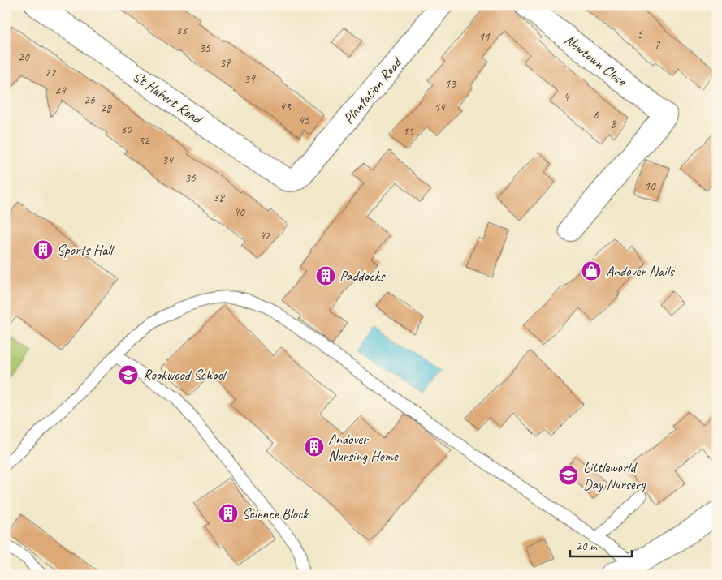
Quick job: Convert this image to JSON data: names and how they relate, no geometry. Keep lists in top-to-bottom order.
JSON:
{
  "streets": {
    "street": ["Newtown Close", "Plantation Road", "St Hubert Road"]
  },
  "crossings": [
    ["Plantation Road", "St Hubert Road"]
  ],
  "places": {
    "building": [
      "Sports Hall",
      "Paddocks",
      "Andover Nursing Home",
      "Science Block"
    ],
    "shop": ["Andover Nails"],
    "school or university": ["Rookwood School", "Littleworld Day Nursery"]
  },
  "house_numbers": [
    "33",
    "5",
    "11",
    "7",
    "35",
    "20",
    "37",
    "22",
    "39",
    "13",
    "24",
    "4",
    "26",
    "43",
    "14",
    "28",
    "6",
    "45",
    "8",
    "30",
    "15",
    "32",
    "34",
    "36",
    "10",
    "38",
    "40",
    "42"
  ],
  "scale_bar": "20 m"
}
